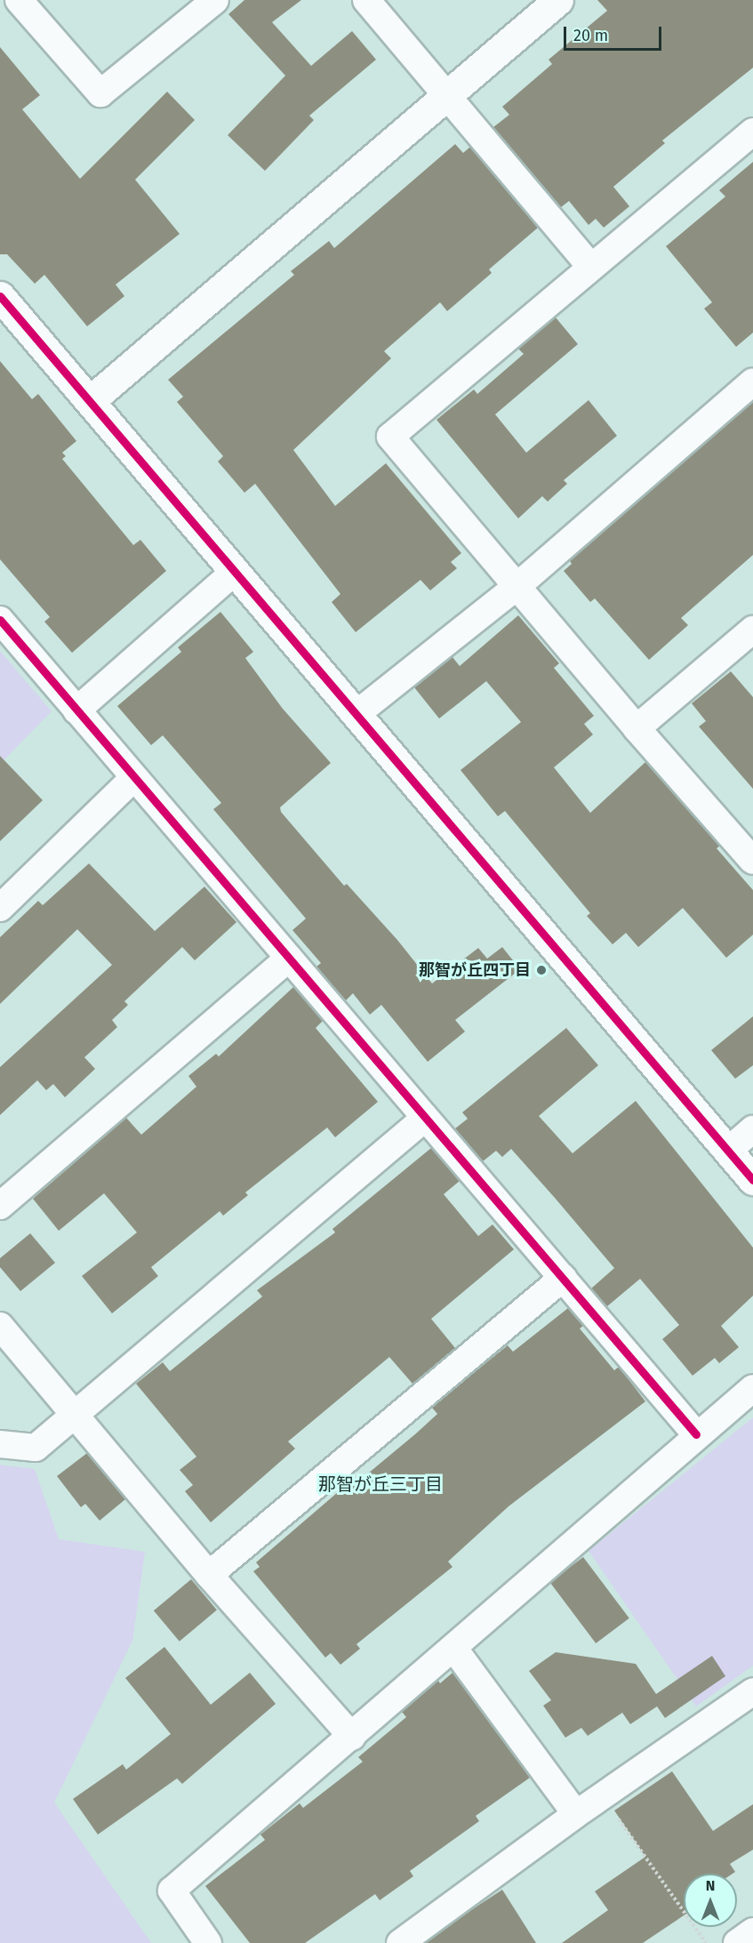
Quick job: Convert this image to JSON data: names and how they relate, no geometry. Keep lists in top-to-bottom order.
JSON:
{
  "districts": ["那智が丘三丁目"],
  "places": ["那智が丘四丁目"],
  "scale_bar": "20 m",
  "north": "top"
}
